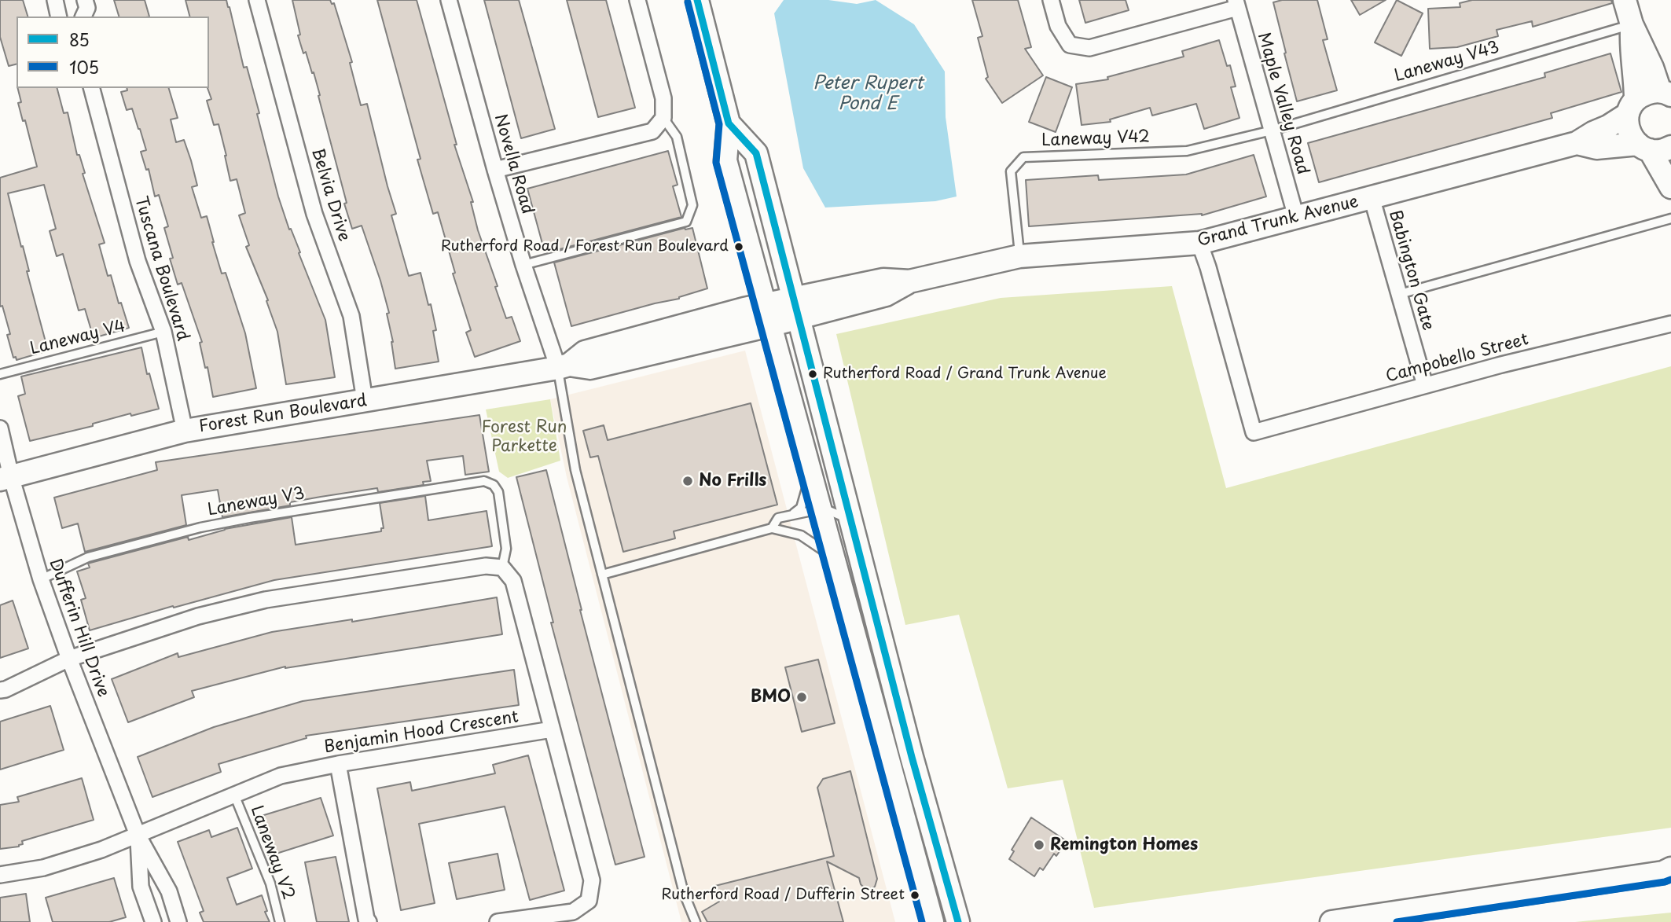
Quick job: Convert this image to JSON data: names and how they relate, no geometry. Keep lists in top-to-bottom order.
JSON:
{
  "streets": {
    "main road": ["Grand Trunk Avenue", "Forest Run Boulevard"],
    "street": [
      "Maple Valley Road",
      "Novella Road",
      "Belvia Drive",
      "Tuscana Boulevard",
      "Babington Gate",
      "Campobello Street",
      "Dufferin Hill Drive",
      "Benjamin Hood Crescent"
    ],
    "lane": [
      "Laneway V43",
      "Laneway V42",
      "Laneway V4",
      "Laneway V3",
      "Laneway V2"
    ]
  },
  "crossings": [
    ["Laneway V43", "Maple Valley Road"],
    ["Laneway V43", "Laneway V42"],
    ["Maple Valley Road", "Laneway V42"],
    ["Maple Valley Road", "Grand Trunk Avenue"],
    ["Laneway V42", "Grand Trunk Avenue"],
    ["Novella Road", "Forest Run Boulevard"],
    ["Belvia Drive", "Forest Run Boulevard"],
    ["Grand Trunk Avenue", "Babington Gate"],
    ["Grand Trunk Avenue", "Campobello Street"],
    ["Grand Trunk Avenue", "Forest Run Boulevard"],
    ["Tuscana Boulevard", "Laneway V4"],
    ["Tuscana Boulevard", "Forest Run Boulevard"],
    ["Babington Gate", "Campobello Street"],
    ["Forest Run Boulevard", "Dufferin Hill Drive"],
    ["Laneway V3", "Dufferin Hill Drive"],
    ["Dufferin Hill Drive", "Benjamin Hood Crescent"],
    ["Benjamin Hood Crescent", "Laneway V2"]
  ],
  "water": ["Peter Rupert Pond E"],
  "parks": ["Forest Run Parkette"],
  "places": [
    "Rutherford Road / Forest Run Boulevard",
    "Rutherford Road / Grand Trunk Avenue",
    "No Frills",
    "BMO",
    "Remington Homes",
    "Rutherford Road / Dufferin Street"
  ],
  "lines": ["transit line 85", "transit line 105"],
  "legend": ["85", "105"]
}
